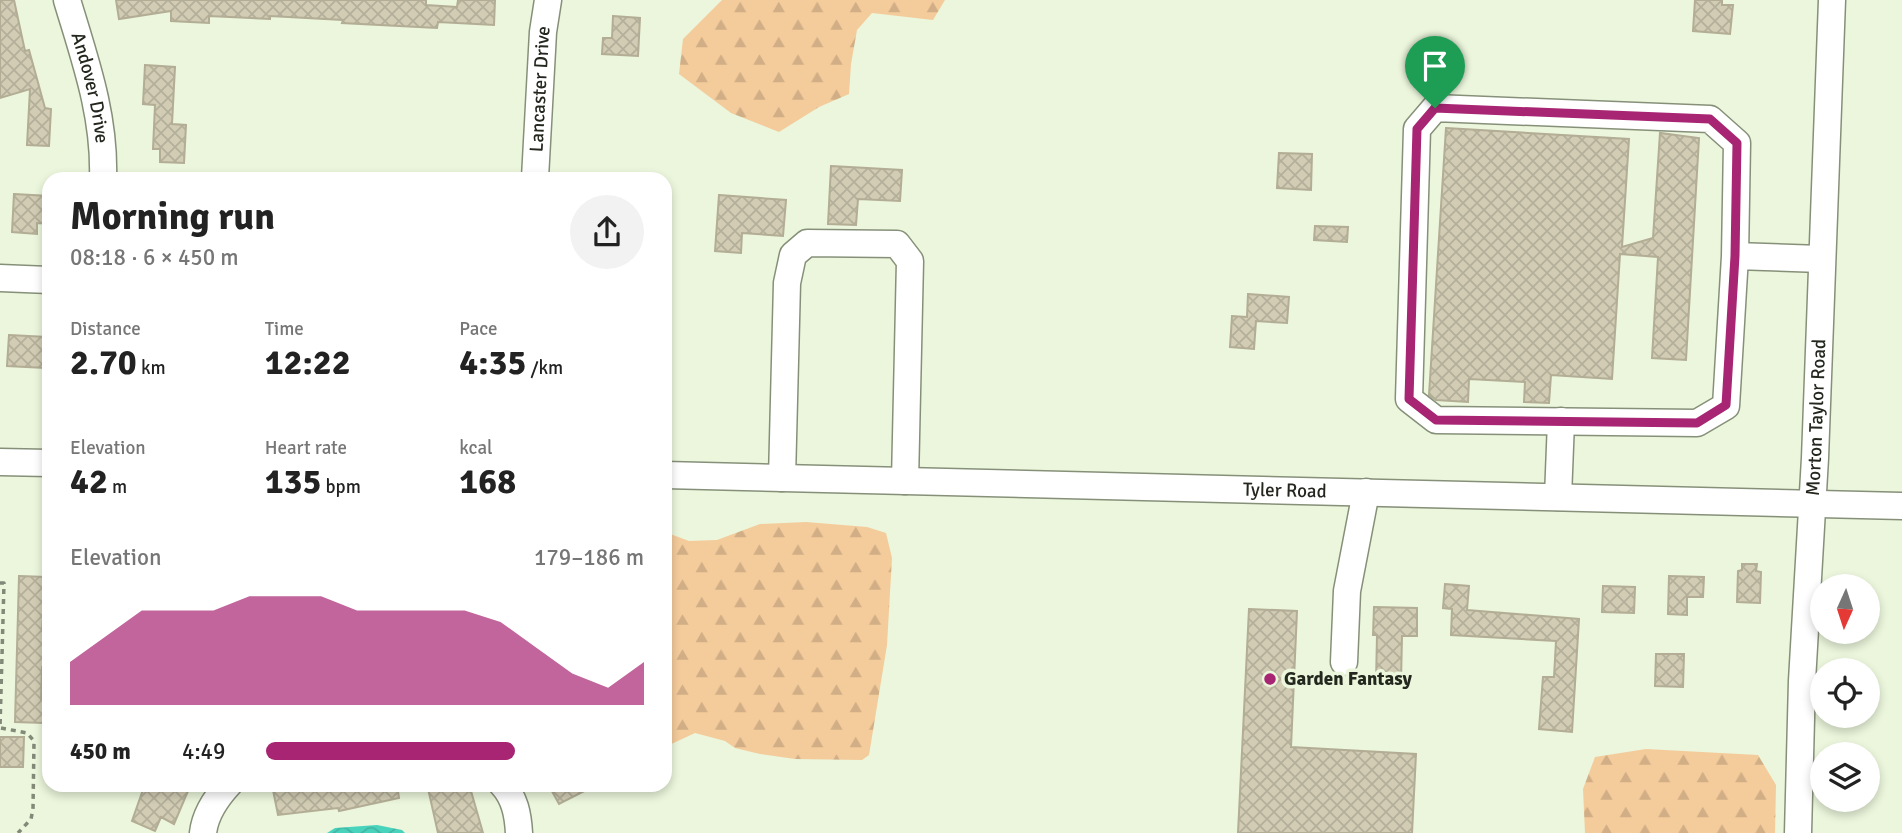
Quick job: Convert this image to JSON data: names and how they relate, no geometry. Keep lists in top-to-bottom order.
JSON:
{
  "streets": {
    "street": [
      "Andover Drive",
      "Lancaster Drive",
      "Morton Taylor Road",
      "Tyler Road"
    ]
  },
  "crossings": [
    ["Morton Taylor Road", "Tyler Road"]
  ],
  "places": ["Garden Fantasy"],
  "north": "bottom",
  "page": {
    "heading": ["Morning run", "08:18 · 6 × 450 m"],
    "stats": [
      ["Distance", "2.70 km"],
      ["Time", "12:22"],
      ["Pace", "4:35 /km"],
      ["Elevation", "42 m"],
      ["Heart rate", "135 bpm"],
      ["kcal", "168"]
    ],
    "chart": ["Elevation", "179–186 m"],
    "list": [
      {
        "name": "450 m",
        "note": "4:49"
      }
    ]
  }
}
